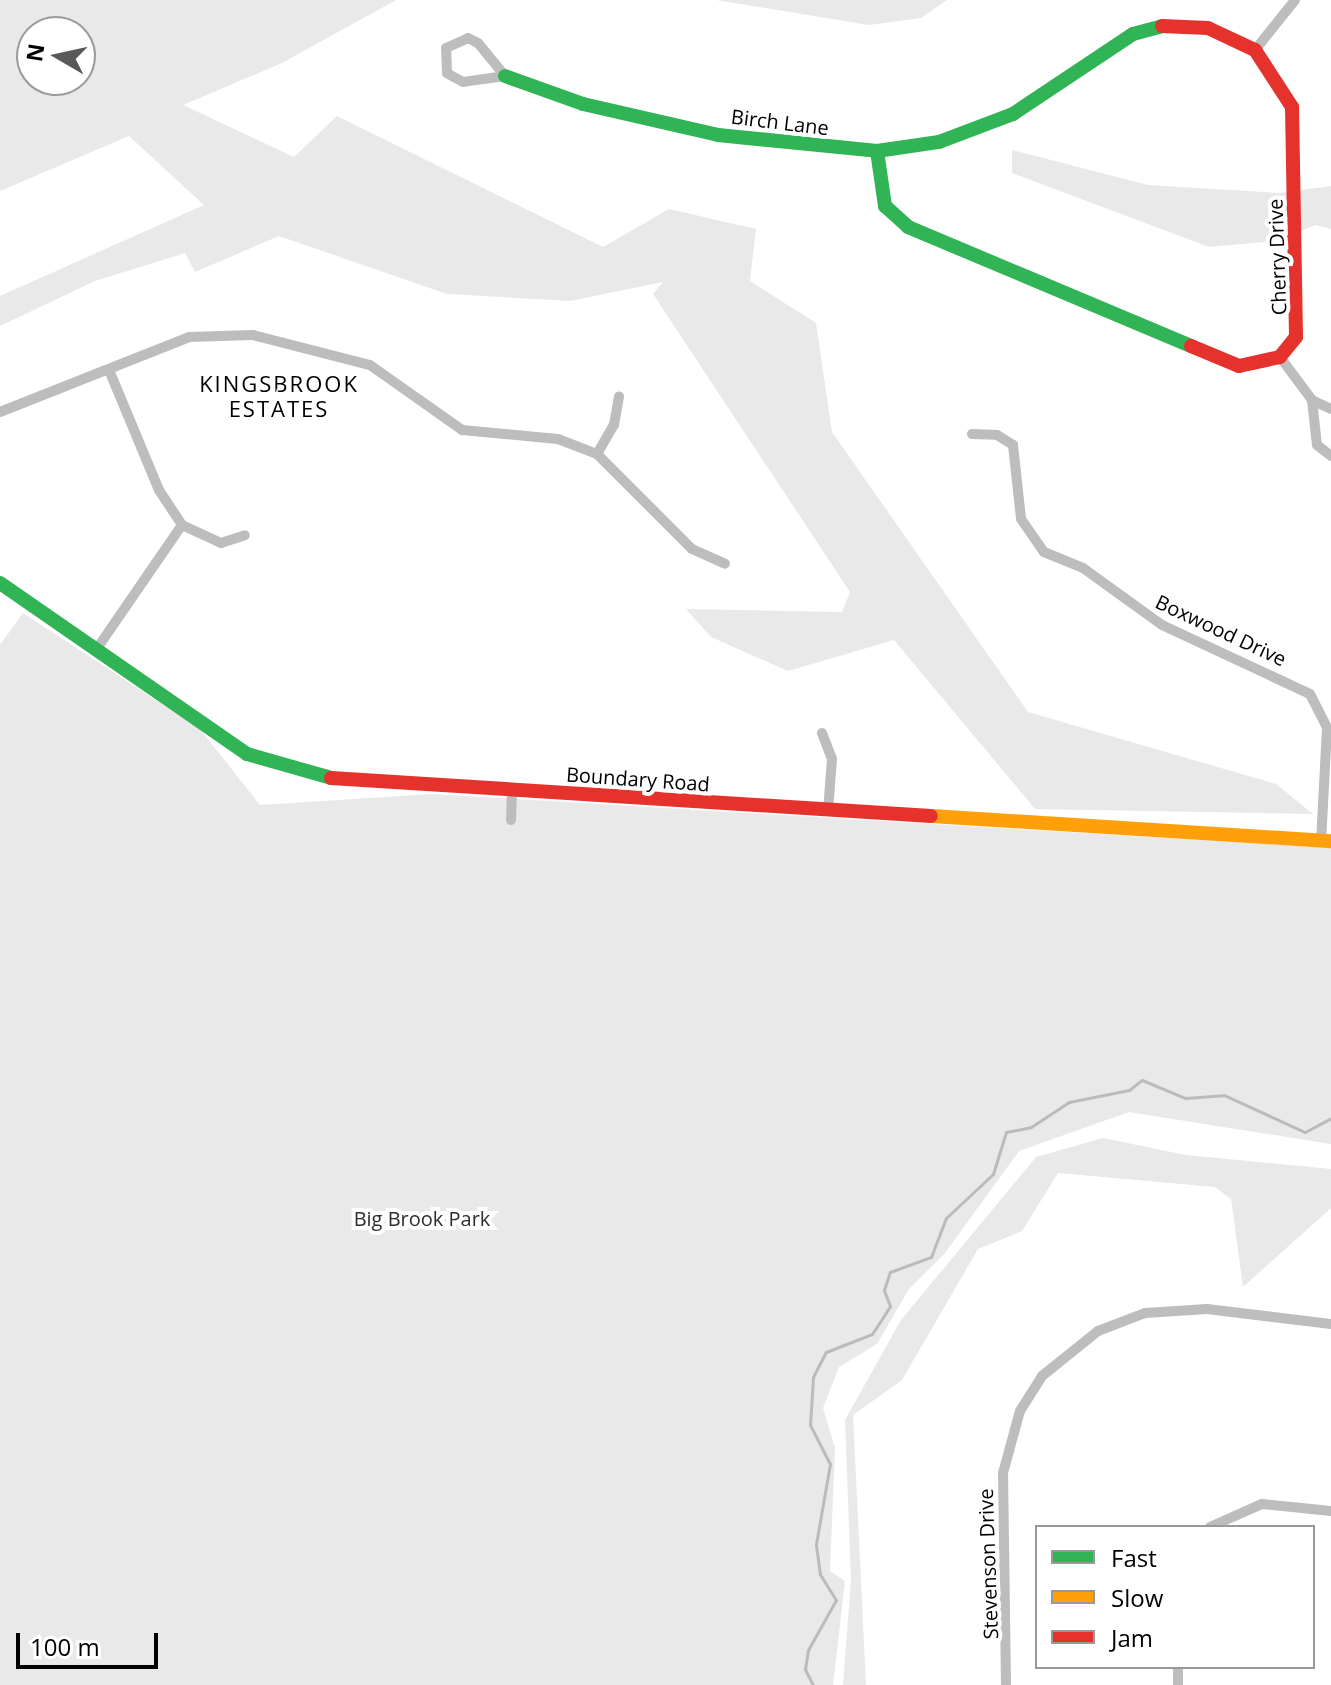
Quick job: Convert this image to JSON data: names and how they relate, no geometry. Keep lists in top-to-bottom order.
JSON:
{
  "streets": {
    "street": [
      "Birch Lane",
      "Cherry Drive",
      "Boxwood Drive",
      "Boundary Road",
      "Stevenson Drive"
    ]
  },
  "crossings": [
    ["Birch Lane", "Cherry Drive"],
    ["Boxwood Drive", "Boundary Road"]
  ],
  "districts": ["KINGSBROOK ESTATES"],
  "parks": ["Big Brook Park"],
  "legend": ["Fast", "Slow", "Jam"],
  "scale_bar": "100 m",
  "north": "left"
}
